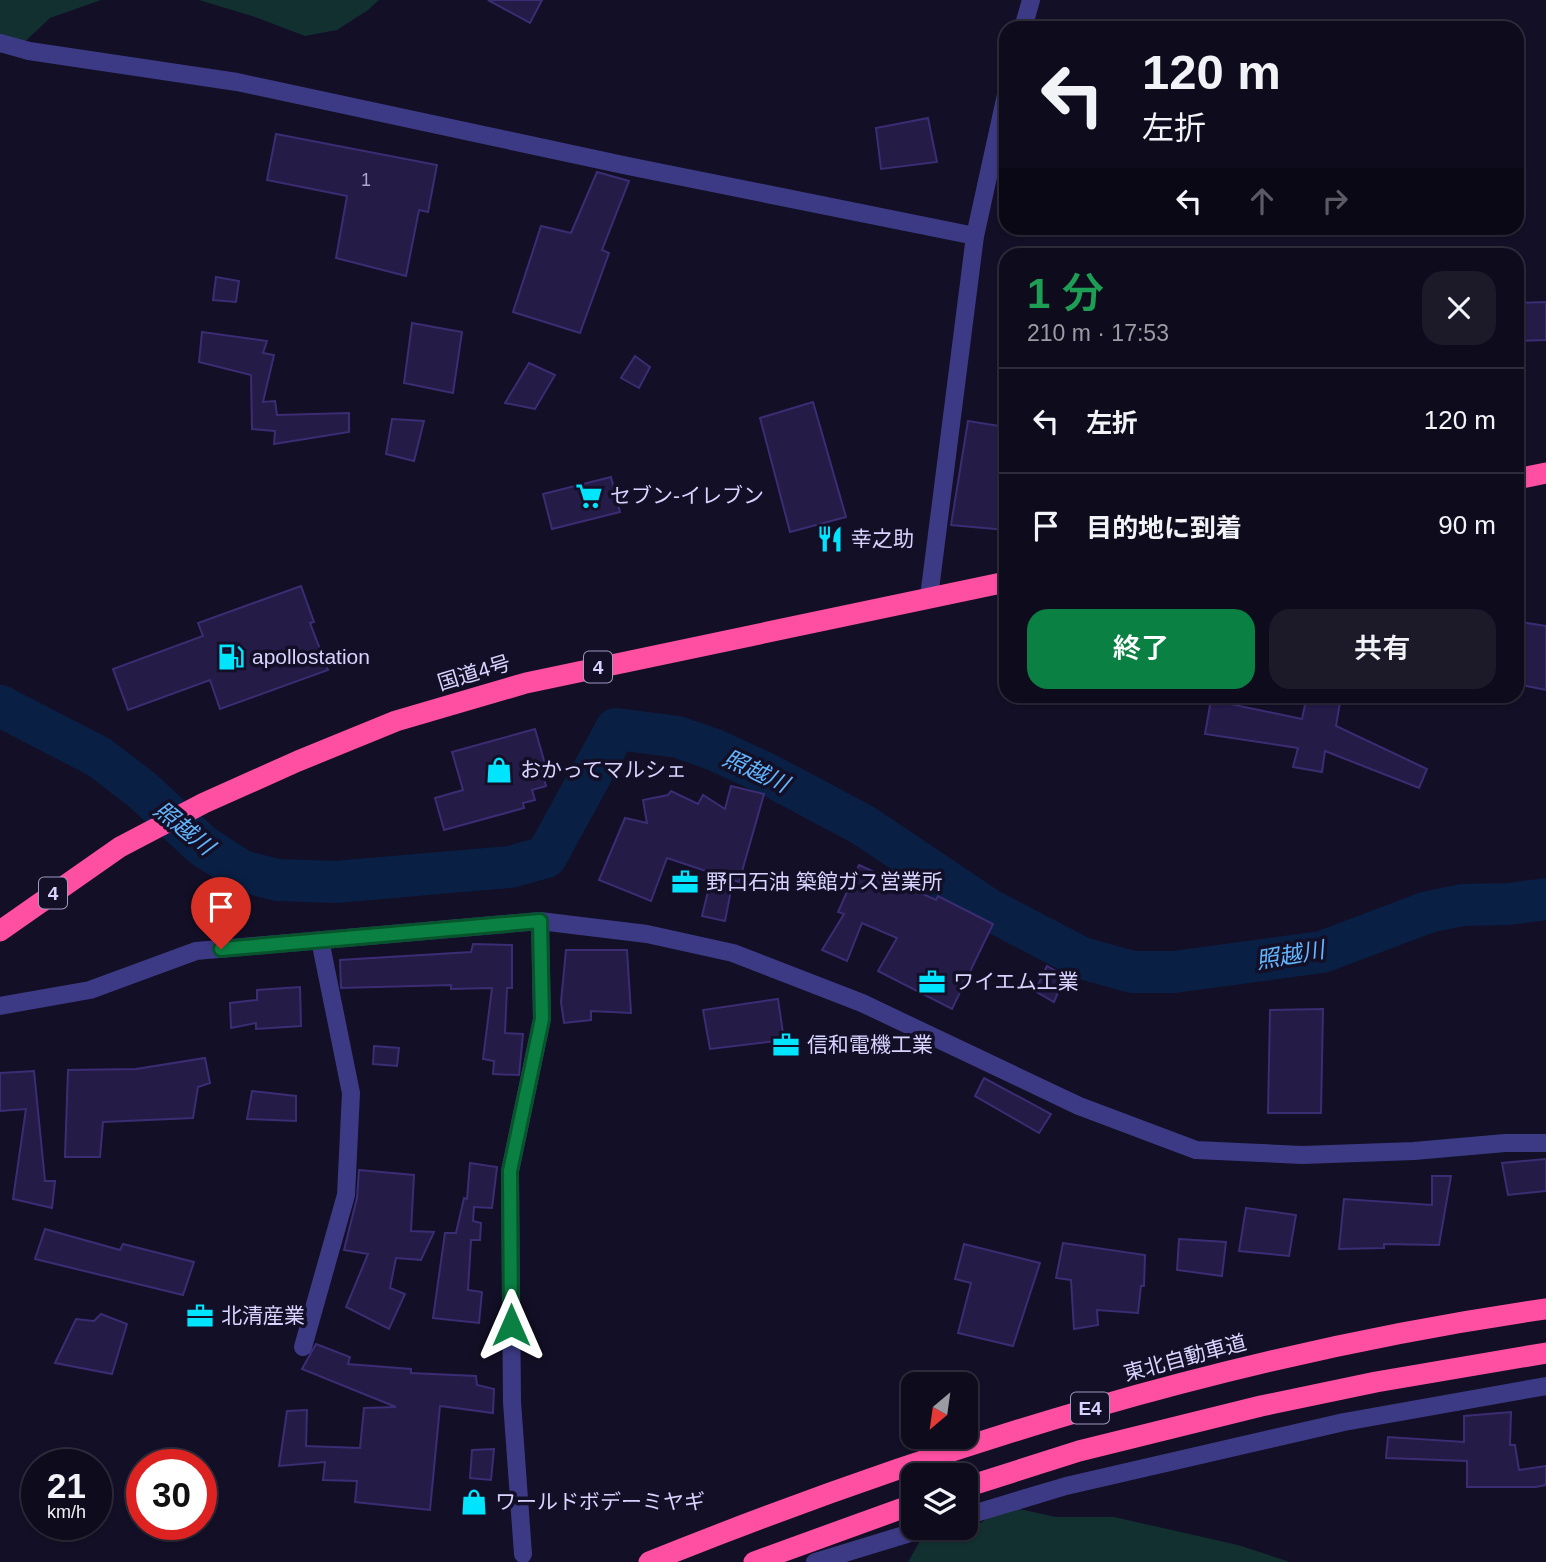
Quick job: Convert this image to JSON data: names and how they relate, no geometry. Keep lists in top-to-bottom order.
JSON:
{
  "streets": {
    "highway": [
      "4",
      "国道4号",
      "東北自動車道",
      "E4"
    ]
  },
  "water": ["照越川"],
  "places": {
    "supermarket": ["セブン-イレブン"],
    "restaurant": ["幸之助"],
    "fuel station": ["apollostation"],
    "shop": ["おかってマルシェ", "ワールドボデーミヤギ"],
    "office": [
      "野口石油 築館ガス営業所",
      "ワイエム工業",
      "信和電機工業",
      "北清産業"
    ]
  },
  "house_numbers": ["1"],
  "north": "bottom left",
  "page": {
    "turn": ["120 m", "左折"],
    "heading": ["1 分", "210 m · 17:53"],
    "list": [
      {
        "name": "左折",
        "value": "120 m"
      },
      {
        "name": "目的地に到着",
        "value": "90 m"
      }
    ],
    "buttons": ["終了", "共有"],
    "speed": "21 km/h",
    "limit": "30"
  }
}
